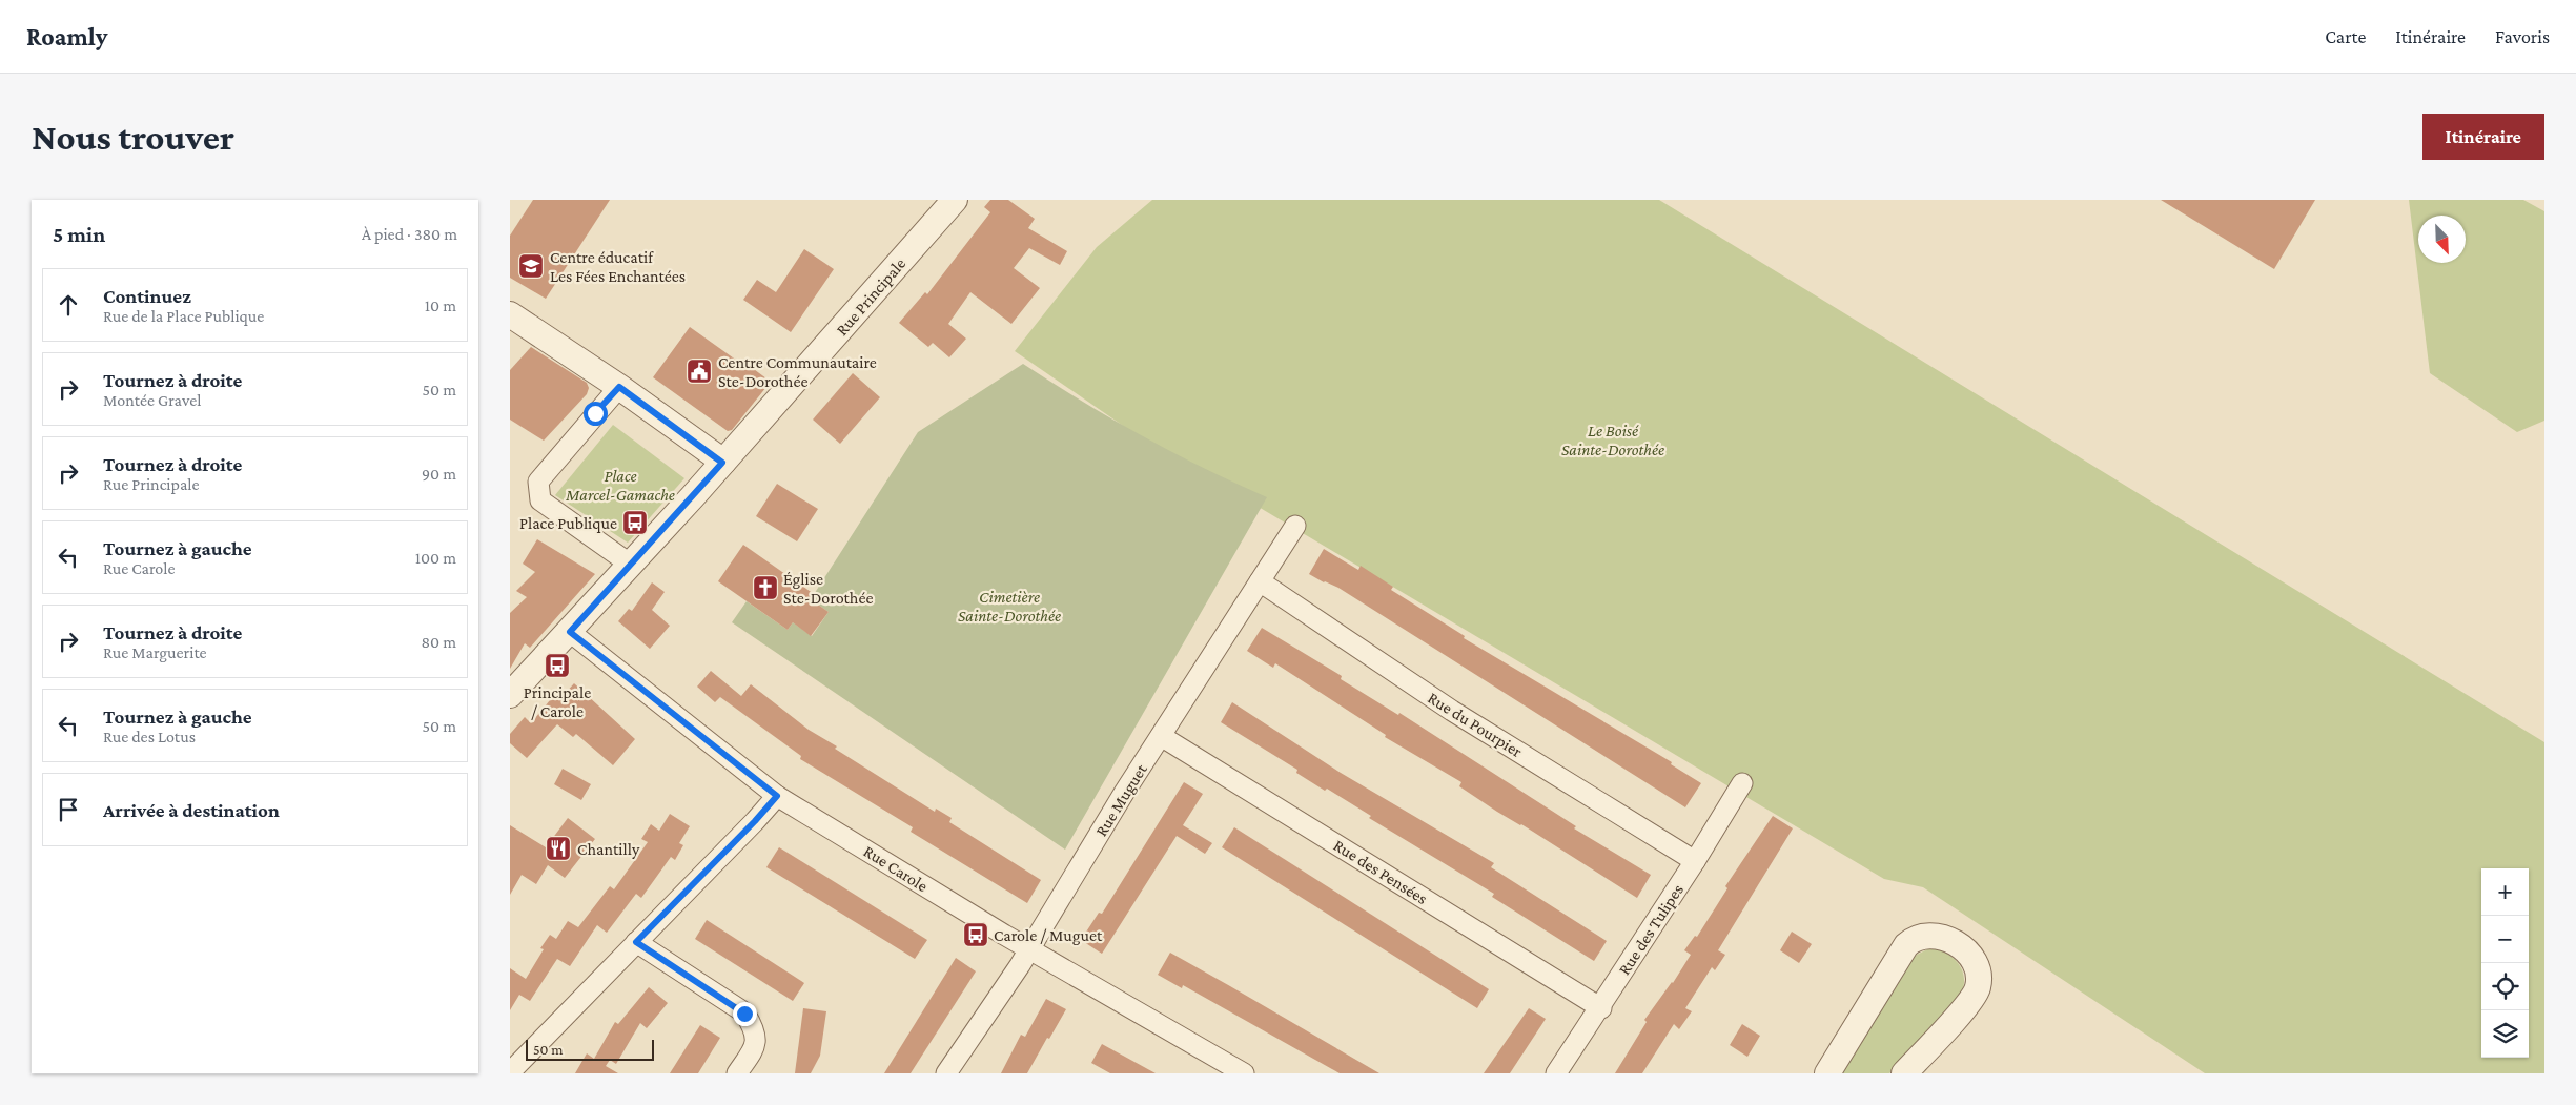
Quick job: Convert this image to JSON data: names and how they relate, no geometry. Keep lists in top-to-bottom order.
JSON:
{
  "streets": {
    "street": [
      "Rue Principale",
      "Rue du Pourpier",
      "Rue Muguet",
      "Rue Carole",
      "Rue des Pensées",
      "Rue des Tulipes"
    ]
  },
  "crossings": [
    ["Rue Principale", "Rue Carole"],
    ["Rue du Pourpier", "Rue Muguet"],
    ["Rue du Pourpier", "Rue des Tulipes"],
    ["Rue Muguet", "Rue Carole"],
    ["Rue Muguet", "Rue des Pensées"],
    ["Rue des Pensées", "Rue des Tulipes"]
  ],
  "parks": ["Le Boisé Sainte-Dorothée", "Place Marcel-Gamache", "Cimetière Sainte-Dorothée"],
  "places": {
    "school or university": ["Centre éducatif Les Fées Enchantées"],
    "public building": ["Centre Communautaire Ste-Dorothée"],
    "bus stop": ["Place Publique", "Principale / Carole", "Carole / Muguet"],
    "church": ["Église Ste-Dorothée"],
    "restaurant": ["Chantilly"]
  },
  "scale_bar": "50 m",
  "north": "bottom right",
  "page": {
    "header": "Roamly",
    "nav": ["Carte", "Itinéraire", "Favoris"],
    "buttons": "Itinéraire",
    "title": "Nous trouver",
    "heading": ["5 min", "À pied · 380 m"],
    "list": [
      ["Continuez", "Rue de la Place Publique", "10 m"],
      ["Tournez à droite", "Montée Gravel", "50 m"],
      ["Tournez à droite", "Rue Principale", "90 m"],
      ["Tournez à gauche", "Rue Carole", "100 m"],
      ["Tournez à droite", "Rue Marguerite", "80 m"],
      ["Tournez à gauche", "Rue des Lotus", "50 m"],
      "Arrivée à destination"
    ],
    "map_buttons": ["+", "−"],
    "scale": "50 m"
  }
}
